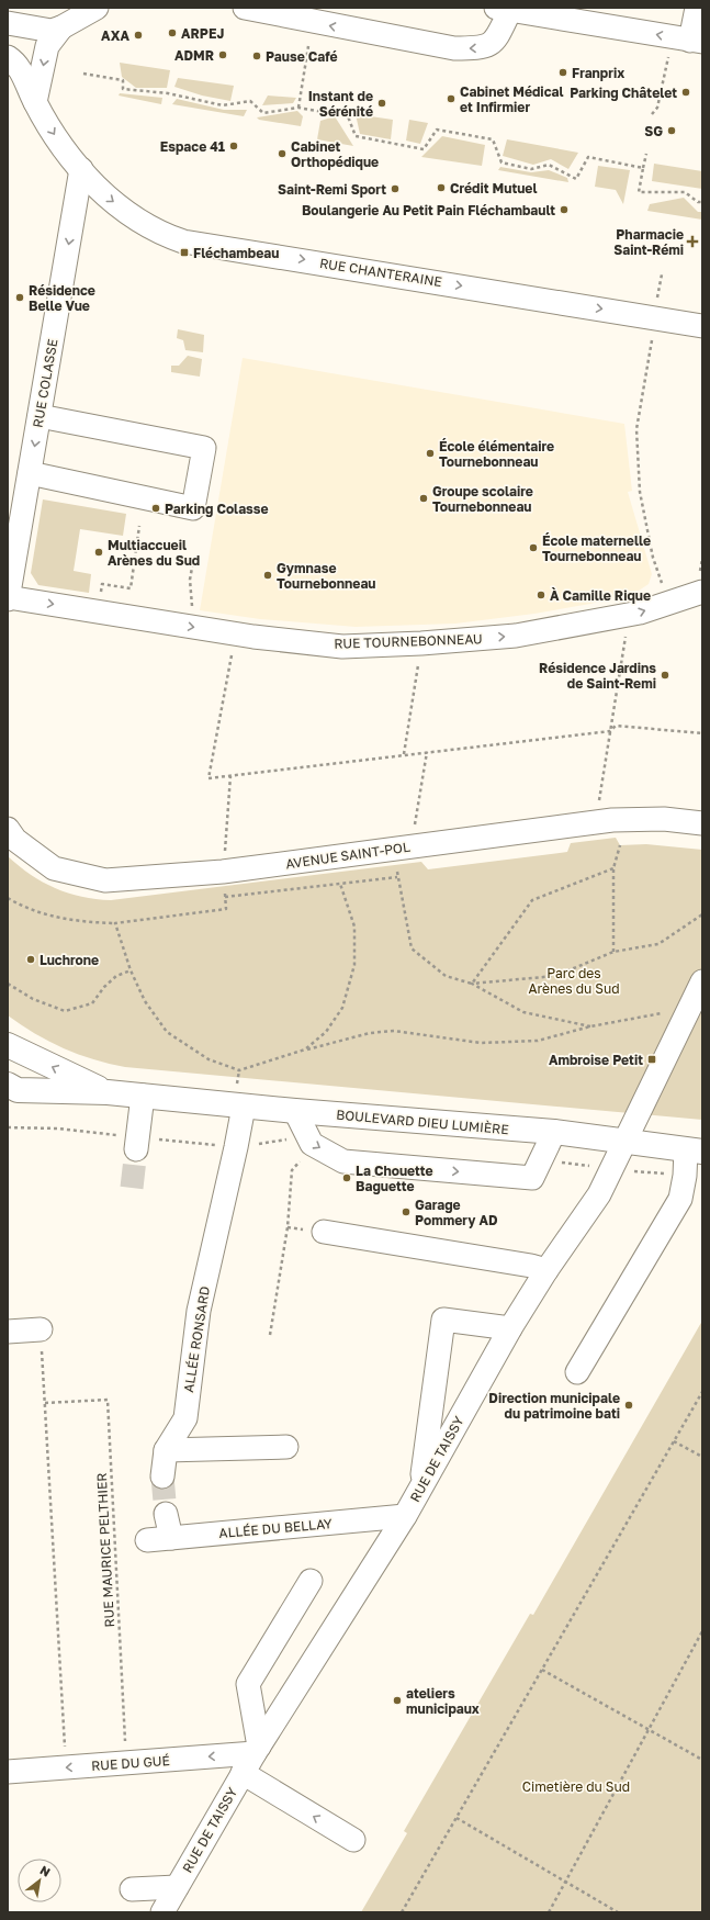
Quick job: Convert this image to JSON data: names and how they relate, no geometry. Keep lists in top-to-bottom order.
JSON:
{
  "streets": {
    "main road": ["BOULEVARD DIEU LUMIÈRE"],
    "street": [
      "RUE CHANTERAINE",
      "RUE COLASSE",
      "RUE TOURNEBONNEAU",
      "AVENUE SAINT-POL",
      "ALLÉE RONSARD",
      "RUE DE TAISSY",
      "ALLÉE DU BELLAY",
      "RUE DU GUÉ"
    ],
    "path": ["RUE MAURICE PELTHIER"]
  },
  "crossings": [
    ["RUE CHANTERAINE", "RUE COLASSE"],
    ["RUE COLASSE", "RUE TOURNEBONNEAU"],
    ["BOULEVARD DIEU LUMIÈRE", "ALLÉE RONSARD"],
    ["BOULEVARD DIEU LUMIÈRE", "RUE DE TAISSY"],
    ["RUE DE TAISSY", "ALLÉE DU BELLAY"],
    ["RUE DE TAISSY", "RUE DU GUÉ"],
    ["RUE MAURICE PELTHIER", "RUE DU GUÉ"]
  ],
  "one_way": [
    "RUE CHANTERAINE",
    "RUE COLASSE",
    "RUE TOURNEBONNEAU",
    "RUE DU GUÉ"
  ],
  "parks": ["Parc des Arènes du Sud", "Cimetière du Sud"],
  "places": {
    "other": [
      "ARPEJ",
      "AXA",
      "ADMR",
      "Pause Café",
      "Franprix",
      "Parking Châtelet",
      "Cabinet Médical et Infirmier",
      "Instant de Sérénité",
      "SG",
      "Espace 41",
      "Cabinet Orthopédique",
      "Crédit Mutuel",
      "Saint-Remi Sport",
      "Boulangerie Au Petit Pain Fléchambault",
      "Résidence Belle Vue",
      "École élémentaire Tournebonneau",
      "Groupe scolaire Tournebonneau",
      "Parking Colasse",
      "École maternelle Tournebonneau",
      "Multiaccueil Arènes du Sud",
      "Gymnase Tournebonneau",
      "À Camille Rique",
      "Résidence Jardins de Saint-Remi",
      "Luchrone",
      "La Chouette Baguette",
      "Garage Pommery AD",
      "Direction municipale du patrimoine bati",
      "ateliers municipaux"
    ],
    "health": ["Pharmacie Saint-Rémi"],
    "transit": ["Fléchambeau", "Ambroise Petit"]
  },
  "north": "top right"
}
